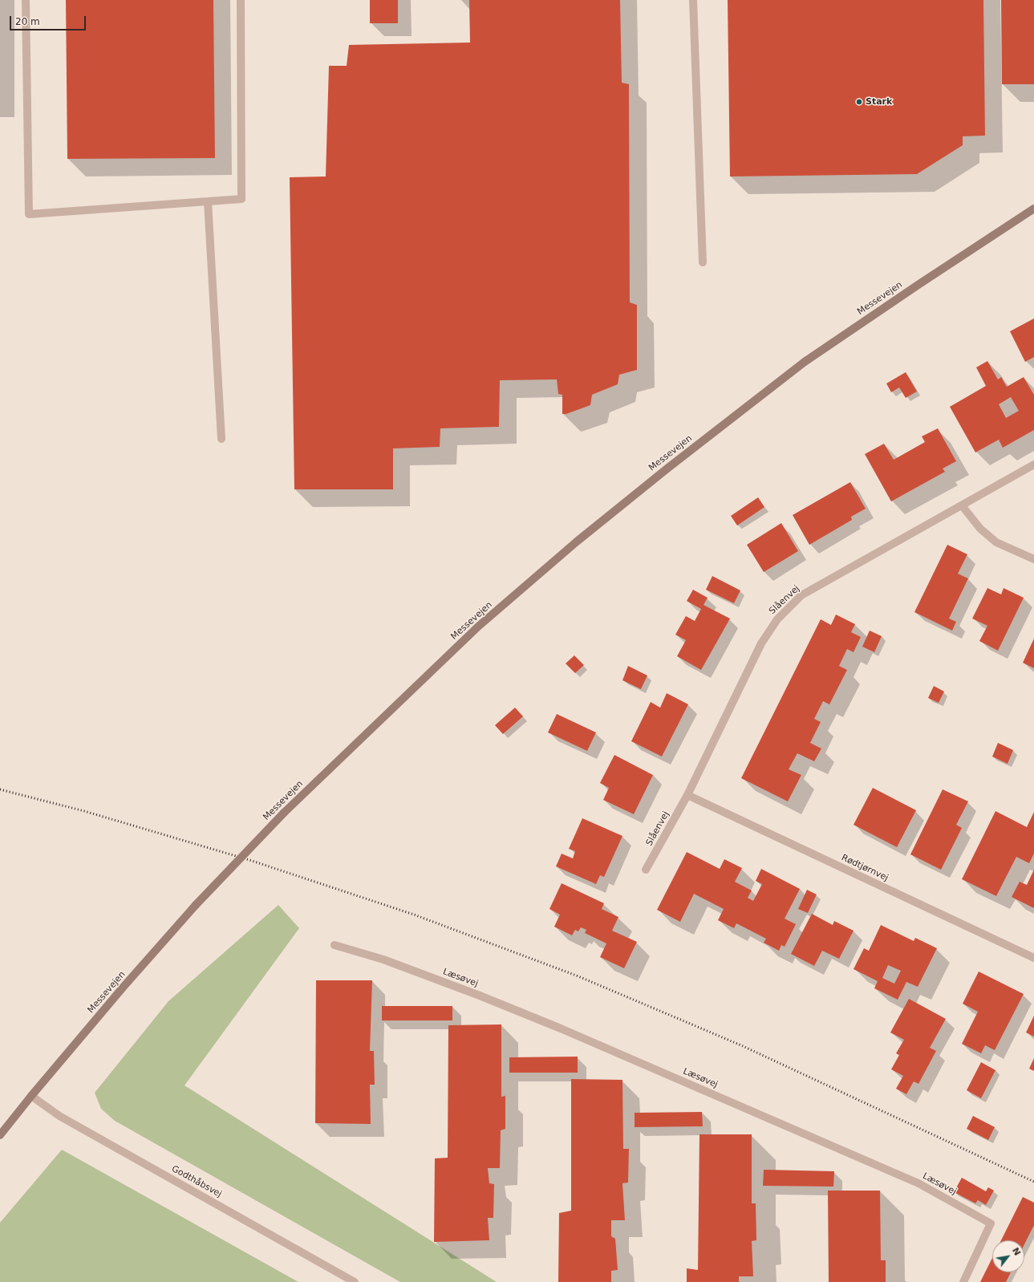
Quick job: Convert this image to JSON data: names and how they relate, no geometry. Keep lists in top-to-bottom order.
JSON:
{
  "streets": {
    "main road": ["Messevejen"],
    "street": [
      "Slåenvej",
      "Rødtjørnvej",
      "Læsøvej",
      "Godthåbsvej"
    ]
  },
  "crossings": [
    ["Messevejen", "Godthåbsvej"],
    ["Slåenvej", "Rødtjørnvej"]
  ],
  "places": ["Stark"],
  "scale_bar": "20 m",
  "north": "top right"
}
